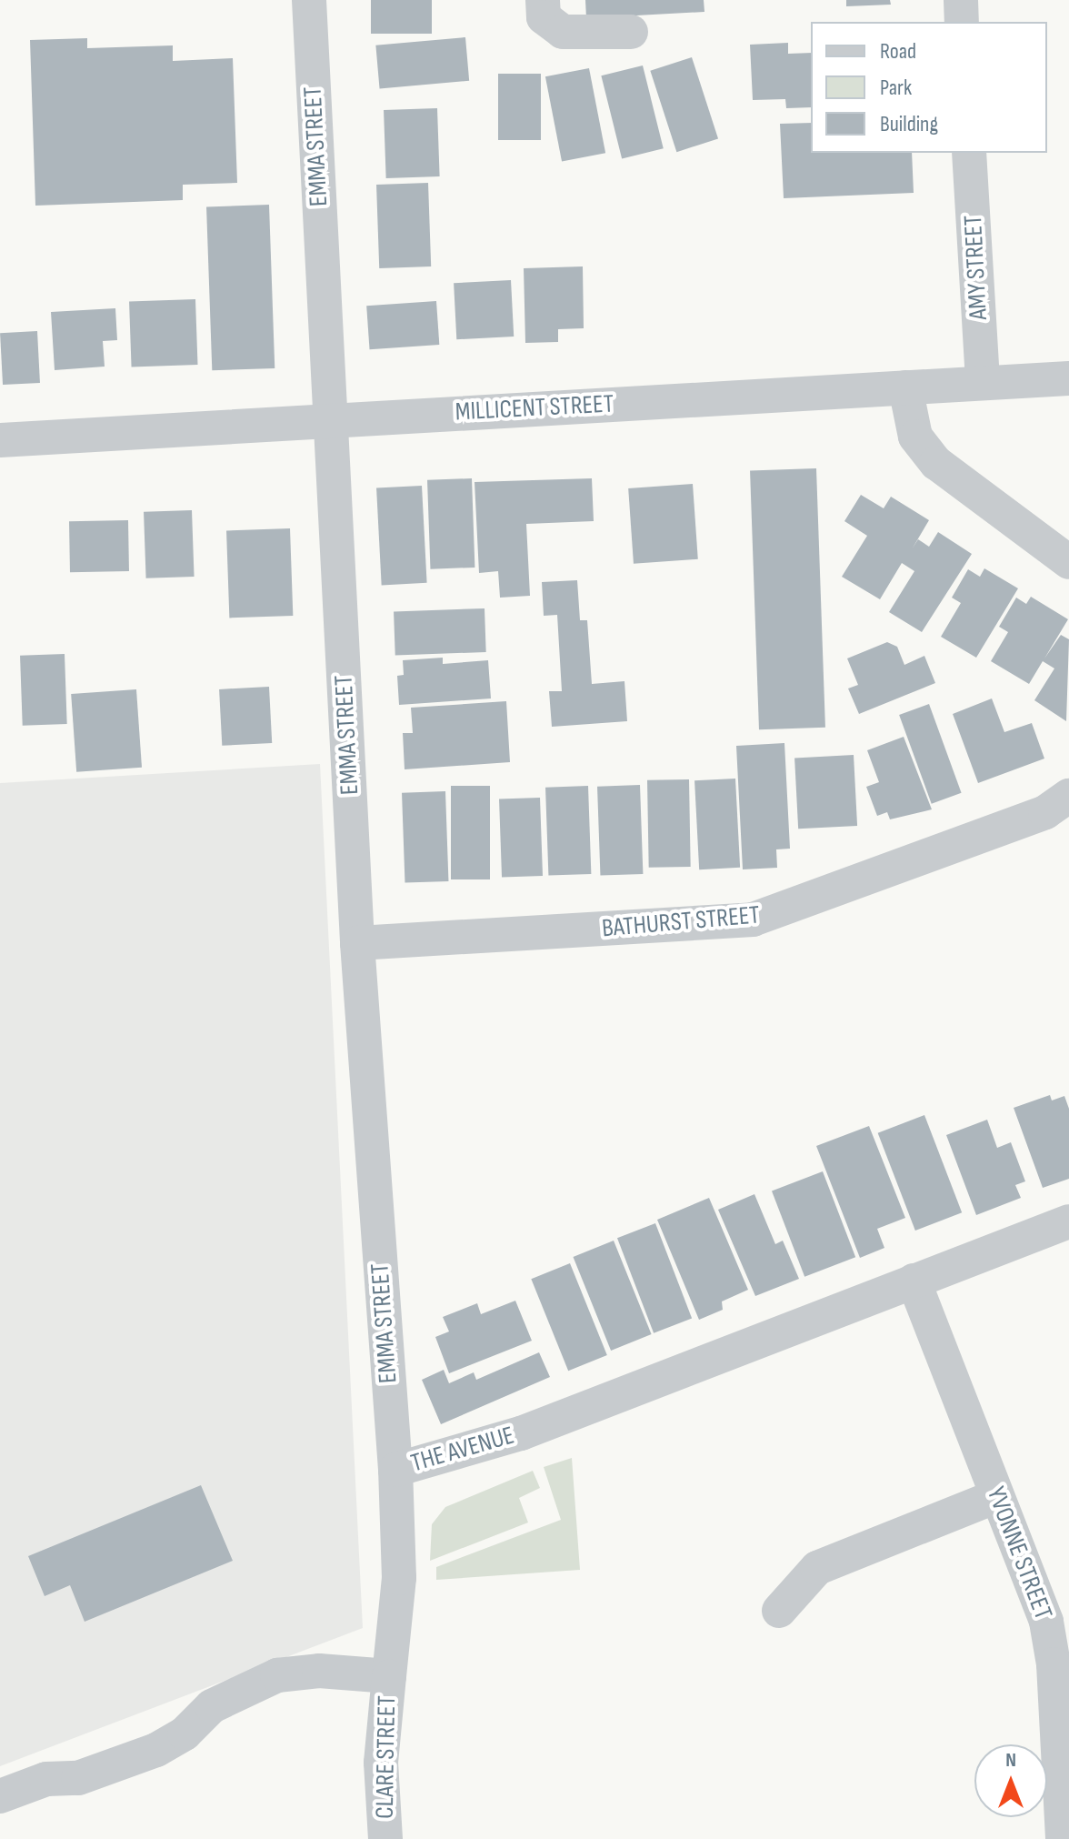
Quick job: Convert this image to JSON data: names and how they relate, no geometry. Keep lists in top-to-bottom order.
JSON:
{
  "streets": {
    "street": [
      "EMMA STREET",
      "AMY STREET",
      "MILLICENT STREET",
      "BATHURST STREET",
      "THE AVENUE",
      "YVONNE STREET",
      "CLARE STREET"
    ]
  },
  "crossings": [
    ["EMMA STREET", "MILLICENT STREET"],
    ["EMMA STREET", "BATHURST STREET"],
    ["EMMA STREET", "THE AVENUE"],
    ["AMY STREET", "MILLICENT STREET"],
    ["THE AVENUE", "YVONNE STREET"],
    ["THE AVENUE", "CLARE STREET"]
  ],
  "legend": ["Road", "Park", "Building"],
  "north": "top"
}
